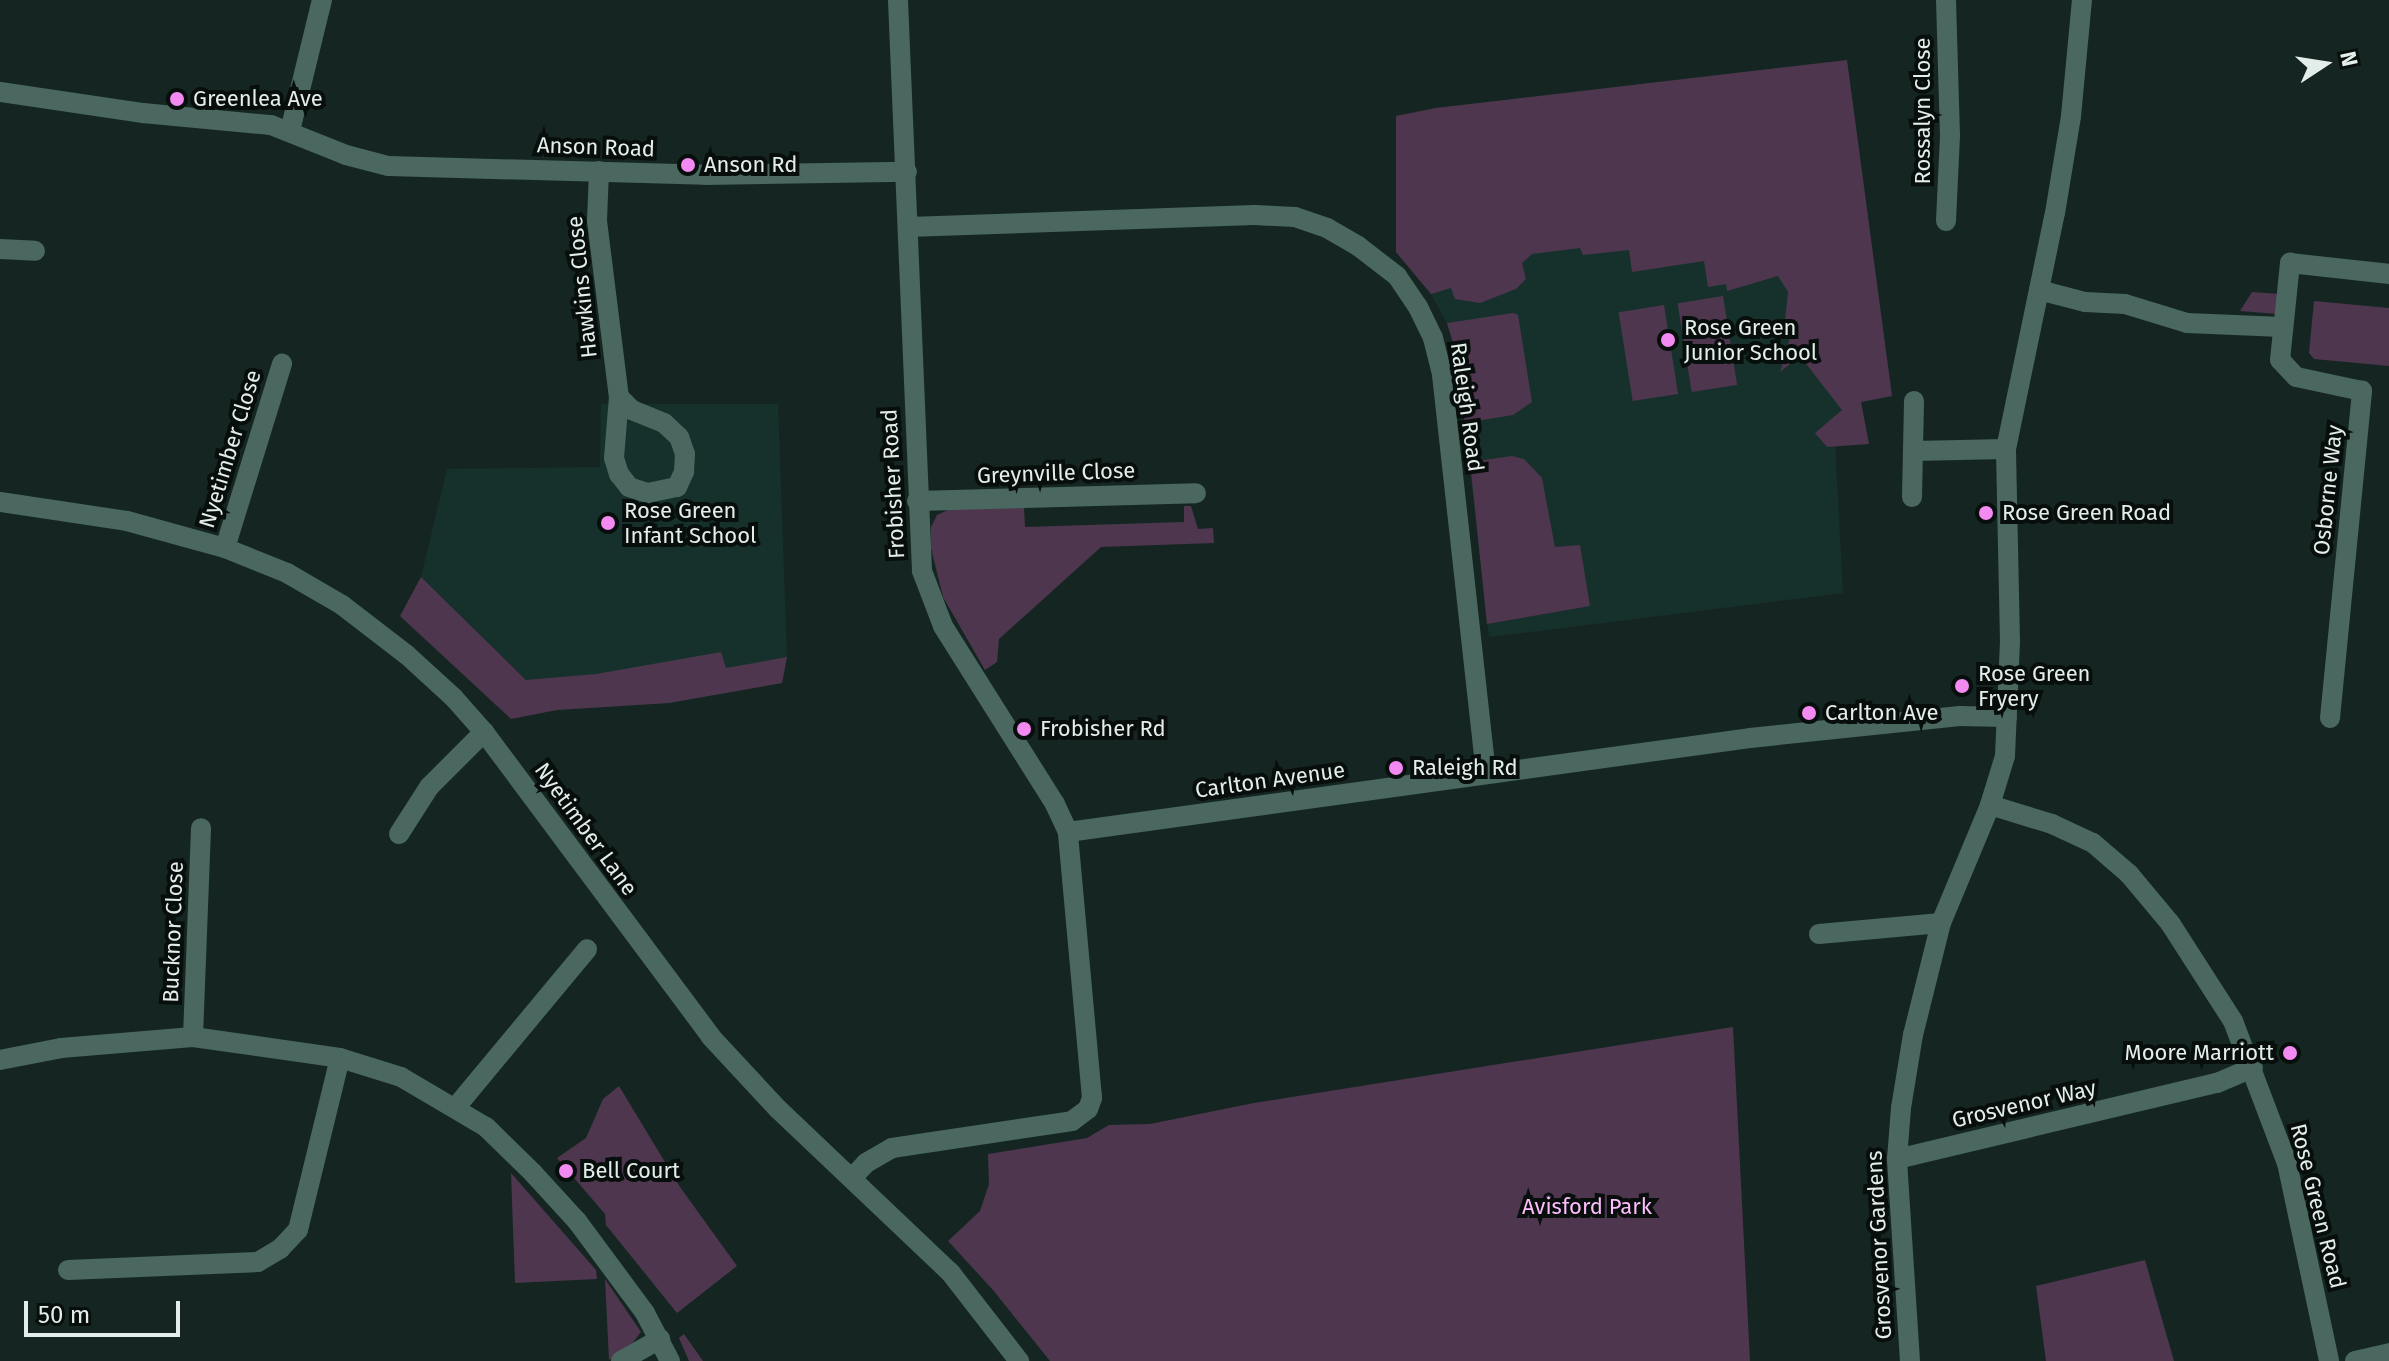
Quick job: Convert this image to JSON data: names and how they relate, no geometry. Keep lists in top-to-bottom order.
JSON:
{
  "streets": {
    "street": [
      "Rossalyn Close",
      "Anson Road",
      "Hawkins Close",
      "Raleigh Road",
      "Nyetimber Close",
      "Greynville Close",
      "Frobisher Road",
      "Osborne Way",
      "Carlton Avenue",
      "Nyetimber Lane",
      "Bucknor Close",
      "Grosvenor Way",
      "Rose Green Road",
      "Grosvenor Gardens"
    ]
  },
  "crossings": [
    ["Anson Road", "Hawkins Close"],
    ["Anson Road", "Frobisher Road"],
    ["Raleigh Road", "Frobisher Road"],
    ["Raleigh Road", "Carlton Avenue"],
    ["Nyetimber Close", "Nyetimber Lane"],
    ["Greynville Close", "Frobisher Road"],
    ["Frobisher Road", "Carlton Avenue"],
    ["Grosvenor Way", "Rose Green Road"],
    ["Grosvenor Way", "Grosvenor Gardens"],
    ["Rose Green Road", "Grosvenor Gardens"]
  ],
  "parks": ["Avisford Park"],
  "places": [
    "Greenlea Ave",
    "Anson Rd",
    "Rose Green Junior School",
    "Rose Green Road",
    "Rose Green Infant School",
    "Rose Green Fryery",
    "Carlton Ave",
    "Frobisher Rd",
    "Raleigh Rd",
    "Moore Marriott",
    "Bell Court"
  ],
  "scale_bar": "50 m",
  "north": "right"
}
